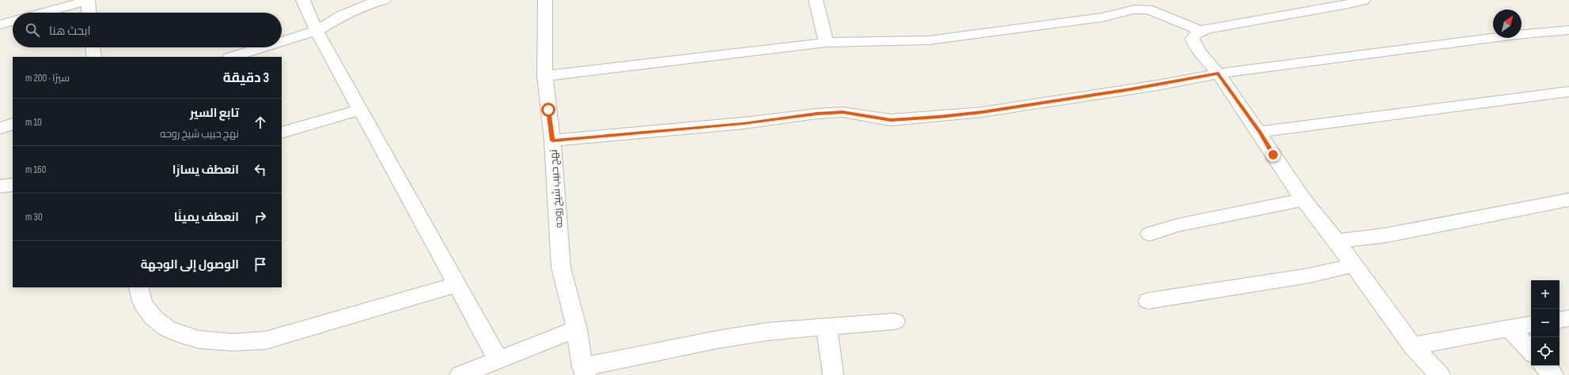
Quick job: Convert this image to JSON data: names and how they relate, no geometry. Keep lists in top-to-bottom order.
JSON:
{
  "streets": {
    "street": ["نهج حبيب شيخ روحه"]
  },
  "north": "top right",
  "page": {
    "search": "ابحث هنا",
    "heading": ["3 دقيقة", "سيرًا · 200 m"],
    "list": [
      ["تابع السير", "نهج حبيب شيخ روحه", "10 m"],
      ["انعطف يسارًا", "160 m"],
      ["انعطف يمينًا", "30 m"],
      "الوصول إلى الوجهة"
    ],
    "map_buttons": ["+", "−"]
  }
}
